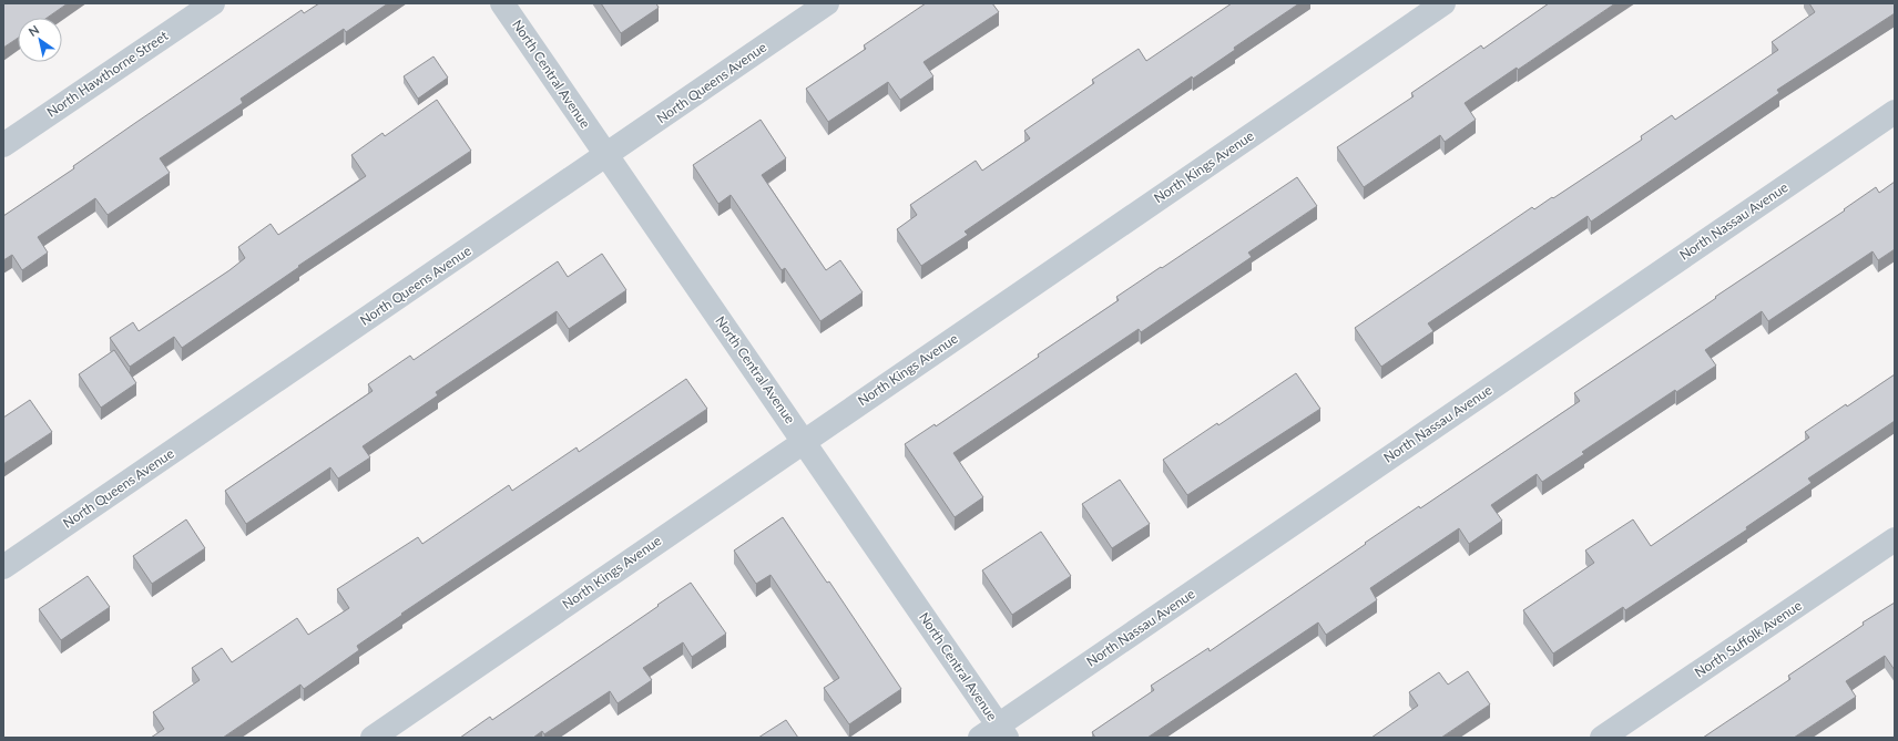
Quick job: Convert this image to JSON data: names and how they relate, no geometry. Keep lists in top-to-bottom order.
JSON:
{
  "streets": {
    "street": [
      "North Hawthorne Street",
      "North Central Avenue",
      "North Queens Avenue",
      "North Kings Avenue",
      "North Nassau Avenue",
      "North Suffolk Avenue"
    ]
  },
  "crossings": [
    ["North Central Avenue", "North Queens Avenue"],
    ["North Central Avenue", "North Kings Avenue"],
    ["North Central Avenue", "North Nassau Avenue"]
  ],
  "north": "top left"
}
